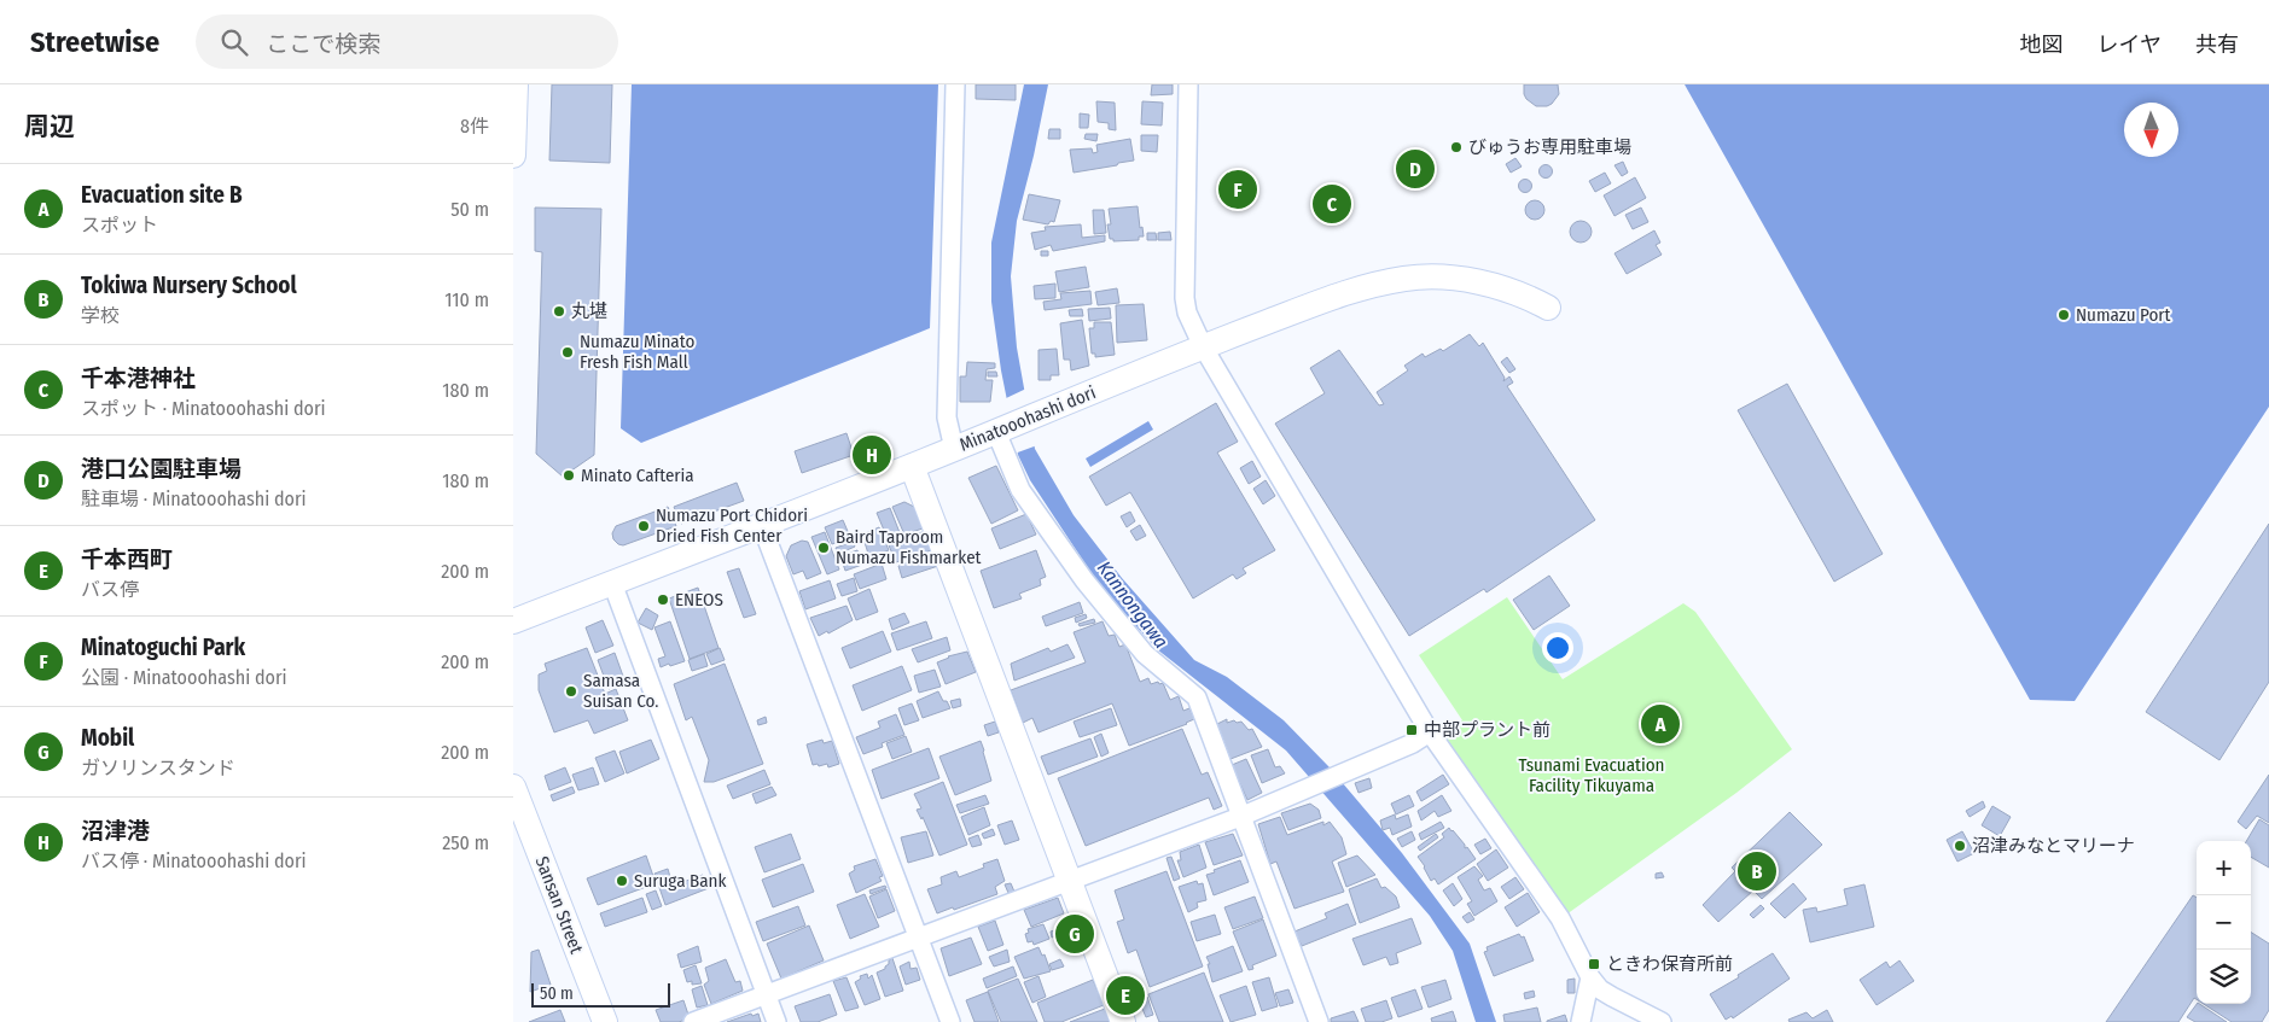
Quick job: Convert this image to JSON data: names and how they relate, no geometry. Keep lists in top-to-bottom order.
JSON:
{
  "streets": {
    "street": ["Minatooohashi dori", "Sansan Street"]
  },
  "water": ["Kannongawa"],
  "parks": ["Tsunami Evacuation Facility Tikuyama"],
  "places": {
    "other": [
      "びゅうお専用駐車場",
      "丸堪",
      "Numazu Port",
      "Numazu Minato Fresh Fish Mall",
      "Minato Cafteria",
      "Numazu Port Chidori Dried Fish Center",
      "Baird Taproom Numazu Fishmarket",
      "ENEOS",
      "Samasa Suisan Co.",
      "沼津みなとマリーナ",
      "Suruga Bank"
    ],
    "transit": ["中部プラント前", "ときわ保育所前"]
  },
  "scale_bar": "50 m",
  "north": "bottom",
  "page": {
    "header": "Streetwise",
    "search": "ここで検索",
    "nav": ["地図", "レイヤ", "共有"],
    "heading": ["周辺", "8件"],
    "pins": [
      "D",
      "F",
      "C",
      "H",
      "A",
      "B",
      "G",
      "E"
    ],
    "list": [
      {
        "mark": "A",
        "name": "Evacuation site B",
        "note": "スポット",
        "value": "50 m"
      },
      {
        "mark": "B",
        "name": "Tokiwa Nursery School",
        "note": "学校",
        "value": "110 m"
      },
      {
        "mark": "C",
        "name": "千本港神社",
        "note": "スポット · Minatooohashi dori",
        "value": "180 m"
      },
      {
        "mark": "D",
        "name": "港口公園駐車場",
        "note": "駐車場 · Minatooohashi dori",
        "value": "180 m"
      },
      {
        "mark": "E",
        "name": "千本西町",
        "note": "バス停",
        "value": "200 m"
      },
      {
        "mark": "F",
        "name": "Minatoguchi Park",
        "note": "公園 · Minatooohashi dori",
        "value": "200 m"
      },
      {
        "mark": "G",
        "name": "Mobil",
        "note": "ガソリンスタンド",
        "value": "200 m"
      },
      {
        "mark": "H",
        "name": "沼津港",
        "note": "バス停 · Minatooohashi dori",
        "value": "250 m"
      }
    ],
    "map_buttons": ["+", "−"],
    "scale": "50 m"
  }
}
